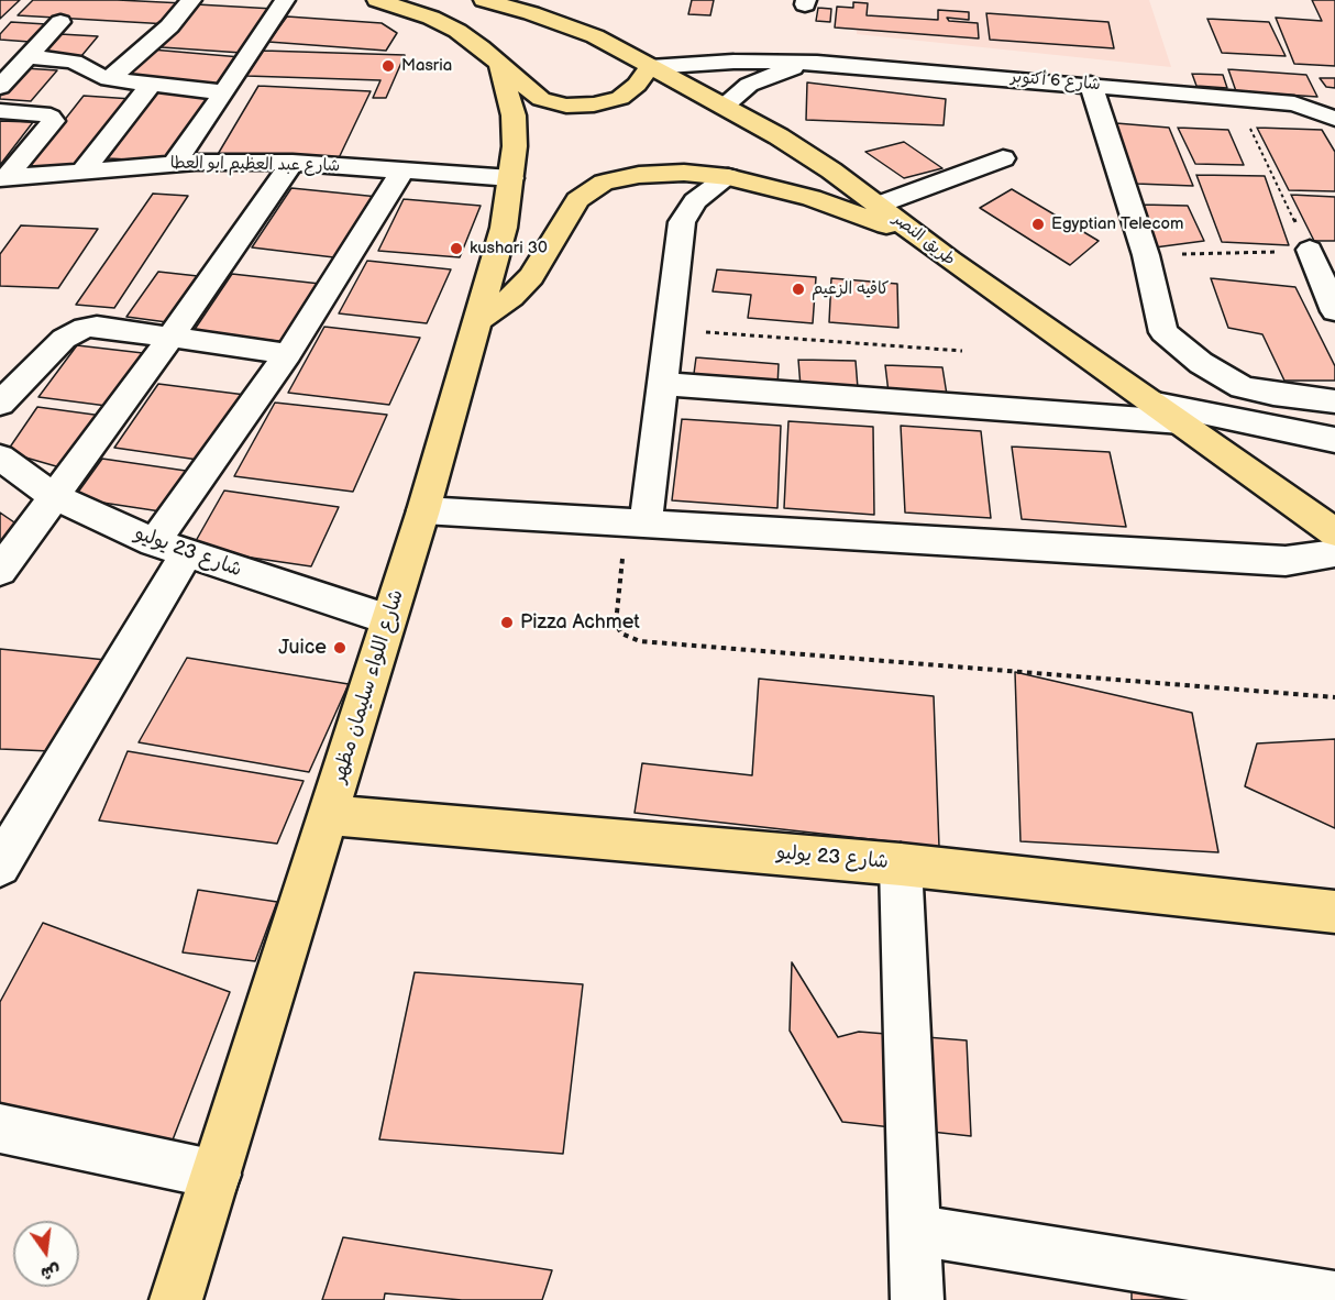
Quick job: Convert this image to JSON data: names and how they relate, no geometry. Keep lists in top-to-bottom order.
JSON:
{
  "streets": {
    "main road": ["طريق النصر", "شارع 23 يوليو", "شارع اللواء سليمان مظهر"],
    "street": ["شارع 6 أكتوبر", "شارع عبد العظيم ابو العطا"]
  },
  "crossings": [
    ["شارع 6 أكتوبر", "طريق النصر"],
    ["شارع عبد العظيم ابو العطا", "شارع اللواء سليمان مظهر"],
    ["شارع 23 يوليو", "شارع اللواء سليمان مظهر"]
  ],
  "places": [
    "Masria",
    "Egyptian Telecom",
    "kushari 30",
    "كافيه الزعيم",
    "Pizza Achmet",
    "Juice"
  ],
  "north": "bottom"
}
